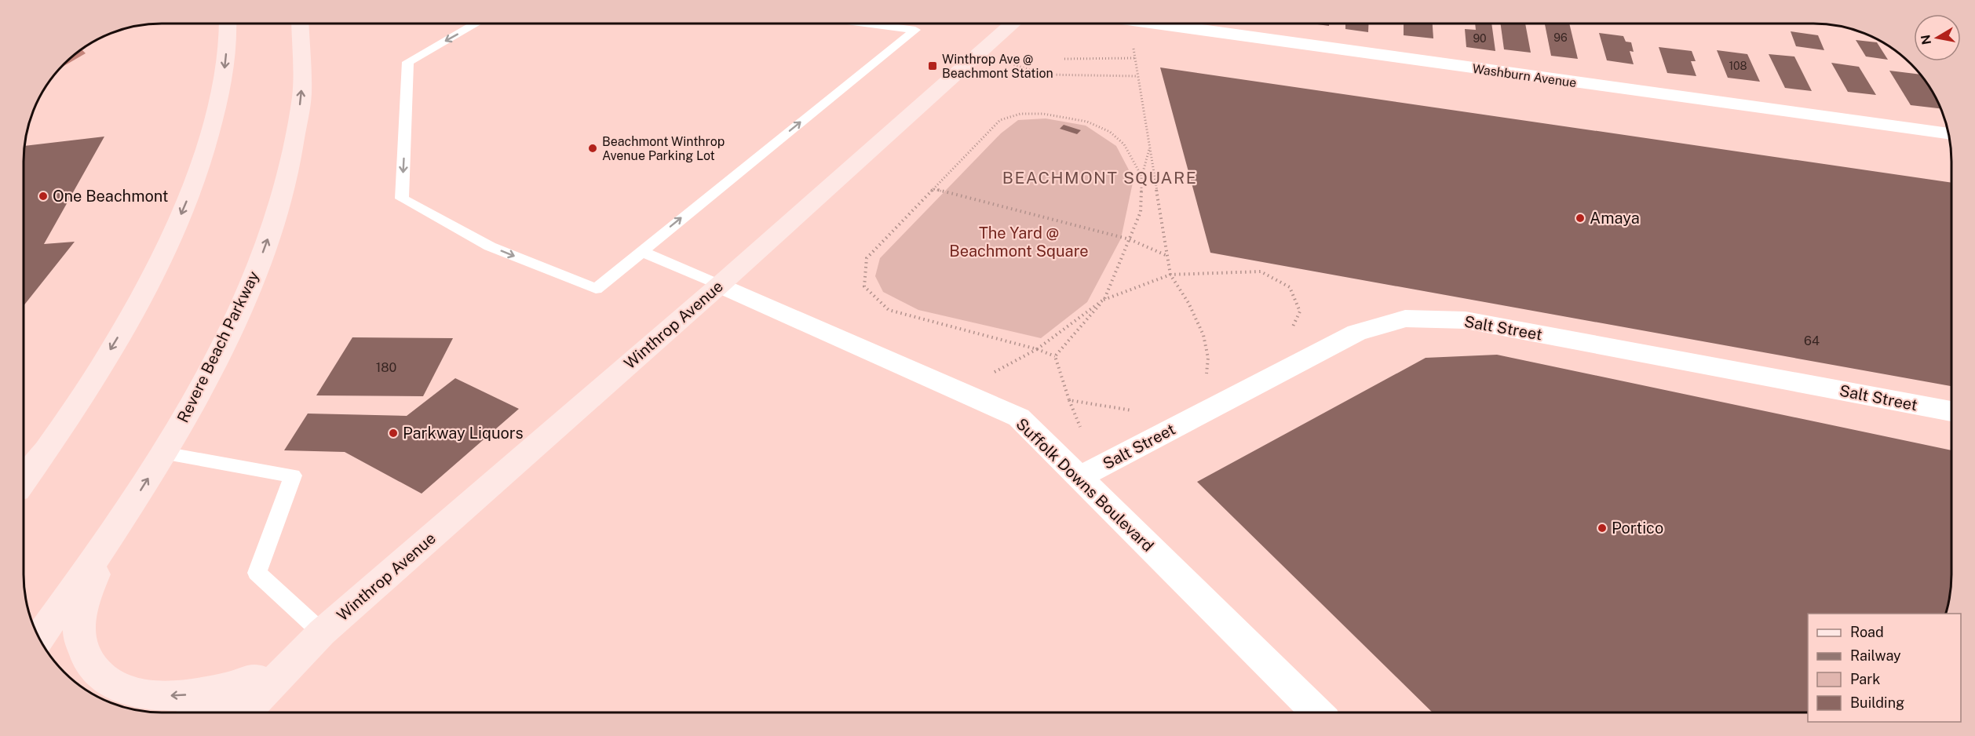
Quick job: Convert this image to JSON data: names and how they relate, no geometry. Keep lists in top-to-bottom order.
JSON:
{
  "streets": {
    "main road": ["Winthrop Avenue", "Revere Beach Parkway"],
    "street": ["Washburn Avenue", "Salt Street", "Suffolk Downs Boulevard"]
  },
  "crossings": [
    ["Winthrop Avenue", "Suffolk Downs Boulevard"],
    ["Salt Street", "Suffolk Downs Boulevard"]
  ],
  "districts": ["BEACHMONT SQUARE"],
  "parks": ["The Yard @ Beachmont Square"],
  "places": {
    "transit": ["Winthrop Ave @ Beachmont Station"],
    "other": [
      "Beachmont Winthrop Avenue Parking Lot",
      "One Beachmont",
      "Amaya",
      "Parkway Liquors",
      "Portico"
    ]
  },
  "house_numbers": [
    "96",
    "90",
    "108",
    "64",
    "180"
  ],
  "legend": [
    "Road",
    "Railway",
    "Park",
    "Building"
  ],
  "north": "left"
}
